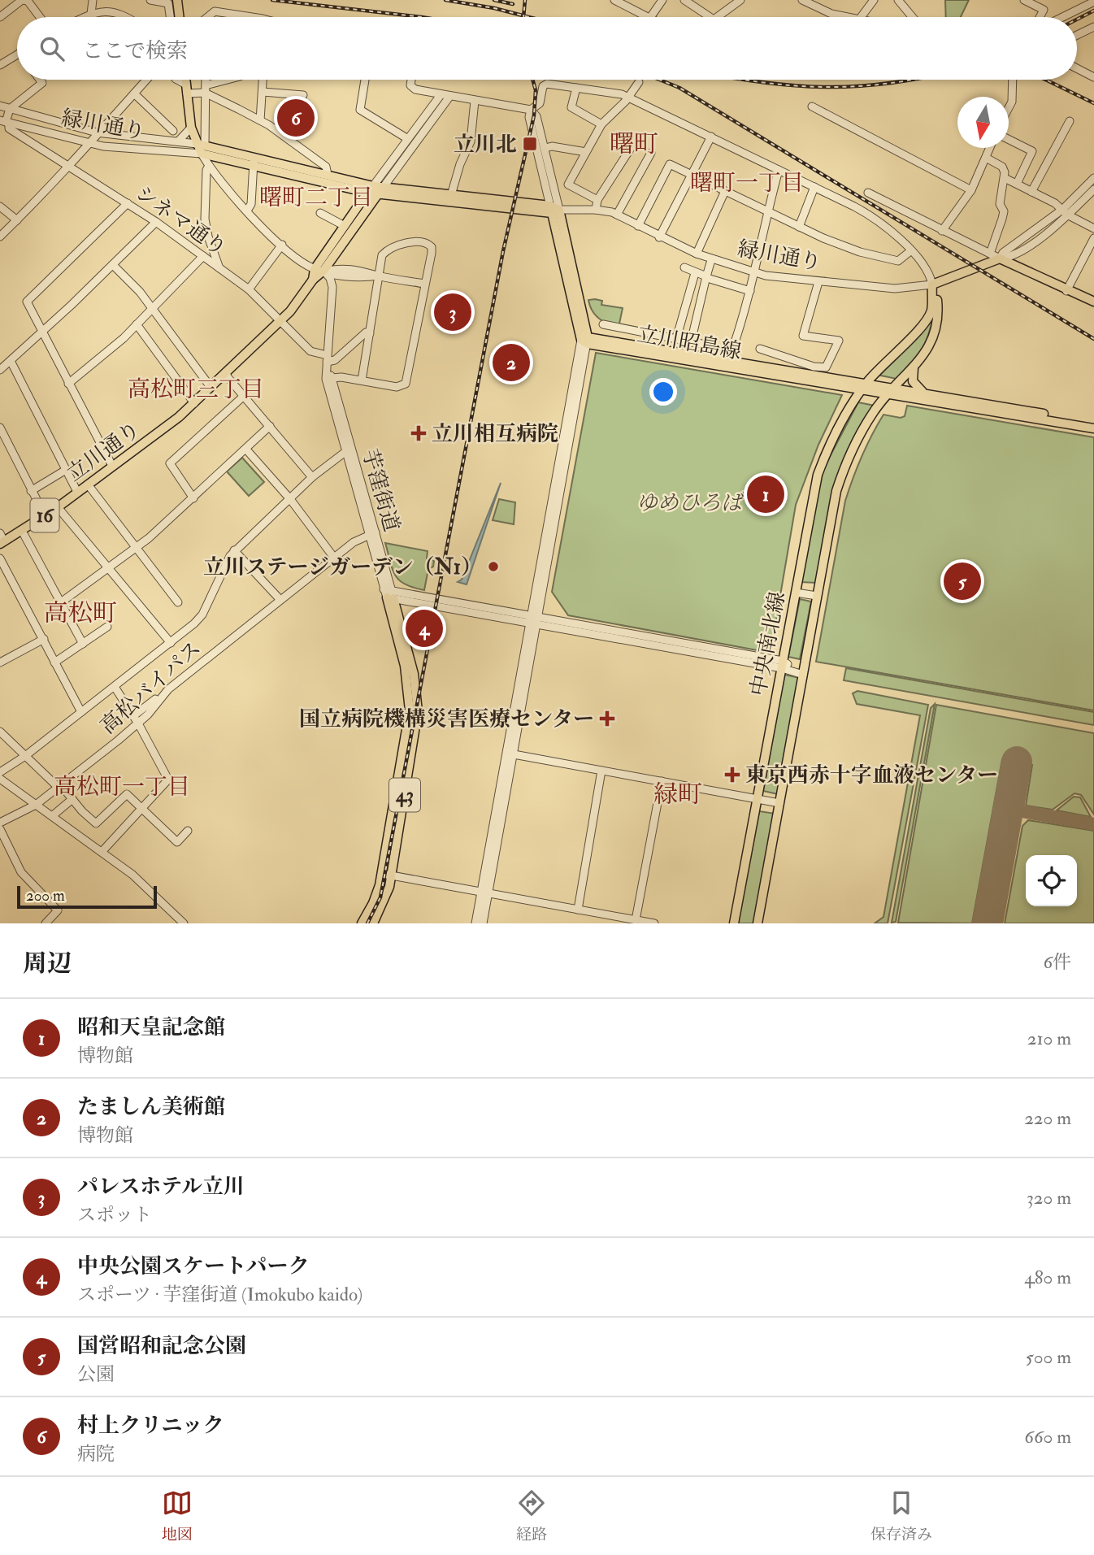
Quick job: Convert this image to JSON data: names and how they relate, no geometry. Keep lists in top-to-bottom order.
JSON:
{
  "streets": {
    "main road": [
      "緑川通り",
      "立川昭島線",
      "立川通り",
      "16",
      "中央南北線",
      "43"
    ],
    "street": ["シネマ通り", "芋窪街道", "高松バイパス"]
  },
  "crossings": [
    ["緑川通り", "シネマ通り"],
    ["緑川通り", "中央南北線"],
    ["シネマ通り", "立川通り"],
    ["立川昭島線", "中央南北線"],
    ["立川通り", "16"],
    ["芋窪街道", "高松バイパス"],
    ["芋窪街道", "43"]
  ],
  "districts": [
    "曙町",
    "曙町一丁目",
    "曙町二丁目",
    "高松町三丁目",
    "高松町",
    "高松町一丁目",
    "緑町"
  ],
  "parks": ["ゆめひろば"],
  "places": {
    "transit": ["立川北"],
    "health": ["立川相互病院", "国立病院機構災害医療センター", "東京西赤十字血液センター"],
    "other": ["立川ステージガーデン（N1）"]
  },
  "scale_bar": "200 m",
  "north": "bottom",
  "page": {
    "search": "ここで検索",
    "pins": [
      "6",
      "3",
      "2",
      "1",
      "5",
      "4"
    ],
    "scale": "200 m",
    "heading": ["周辺", "6件"],
    "list": [
      {
        "mark": "1",
        "name": "昭和天皇記念館",
        "note": "博物館",
        "value": "210 m"
      },
      {
        "mark": "2",
        "name": "たましん美術館",
        "note": "博物館",
        "value": "220 m"
      },
      {
        "mark": "3",
        "name": "パレスホテル立川",
        "note": "スポット",
        "value": "320 m"
      },
      {
        "mark": "4",
        "name": "中央公園スケートパーク",
        "note": "スポーツ · 芋窪街道 (Imokubo kaido)",
        "value": "480 m"
      },
      {
        "mark": "5",
        "name": "国営昭和記念公園",
        "note": "公園",
        "value": "500 m"
      },
      {
        "mark": "6",
        "name": "村上クリニック",
        "note": "病院",
        "value": "660 m"
      }
    ],
    "nav": ["地図", "経路", "保存済み"]
  }
}
